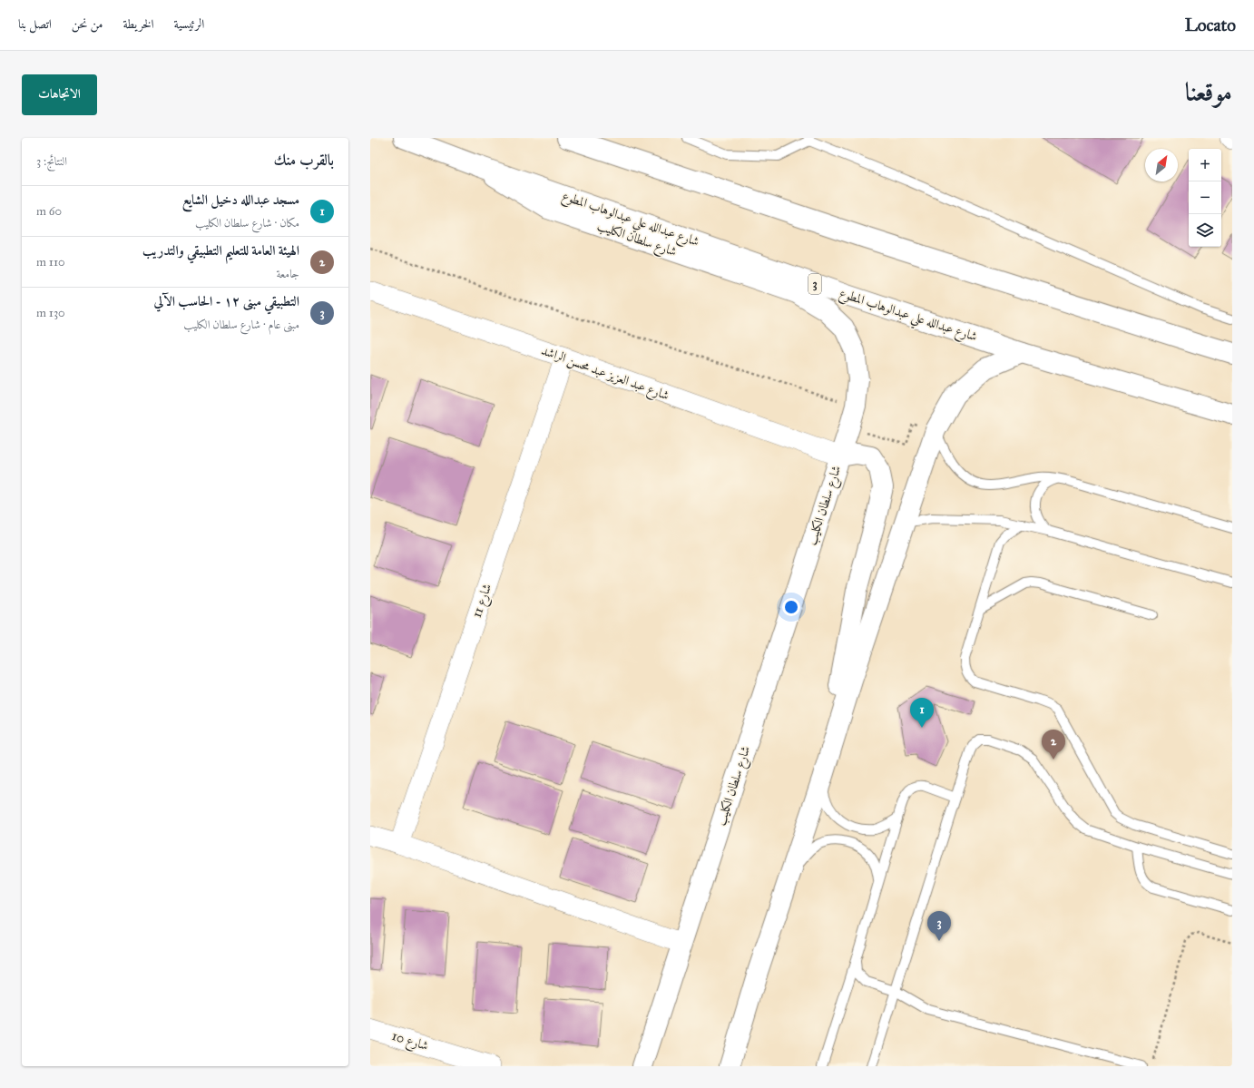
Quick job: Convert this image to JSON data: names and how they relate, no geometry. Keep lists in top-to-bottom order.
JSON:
{
  "streets": {
    "street": [
      "شارع عبدالله علي عبدالوهاب المطوع",
      "شارع سلطان الكليب",
      "3",
      "شارع عبد العزيز عبد محسن الراشد",
      "شارع 11",
      "شارع 10"
    ]
  },
  "crossings": [
    ["شارع عبدالله علي عبدالوهاب المطوع", "شارع سلطان الكليب"],
    ["شارع سلطان الكليب", "شارع عبد العزيز عبد محسن الراشد"],
    ["شارع عبد العزيز عبد محسن الراشد", "شارع 11"]
  ],
  "north": "top right",
  "page": {
    "header": "Locato",
    "nav": [
      "الرئيسية",
      "الخريطة",
      "من نحن",
      "اتصل بنا"
    ],
    "title": "موقعنا",
    "buttons": "الاتجاهات",
    "heading": ["بالقرب منك", "النتائج: 3"],
    "map_buttons": ["+", "−"],
    "list": [
      {
        "mark": "1",
        "name": "مسجد عبدالله دخيل الشايع",
        "note": "مكان · شارع سلطان الكليب",
        "value": "60 m"
      },
      {
        "mark": "2",
        "name": "الهيئة العامة للتعليم التطبيقي والتدريب",
        "note": "جامعة",
        "value": "110 m"
      },
      {
        "mark": "3",
        "name": "التطبيقي مبنى ١٢ - الحاسب الآلي",
        "note": "مبنى عام · شارع سلطان الكليب",
        "value": "130 m"
      }
    ],
    "pins": ["1", "2", "3"]
  }
}
